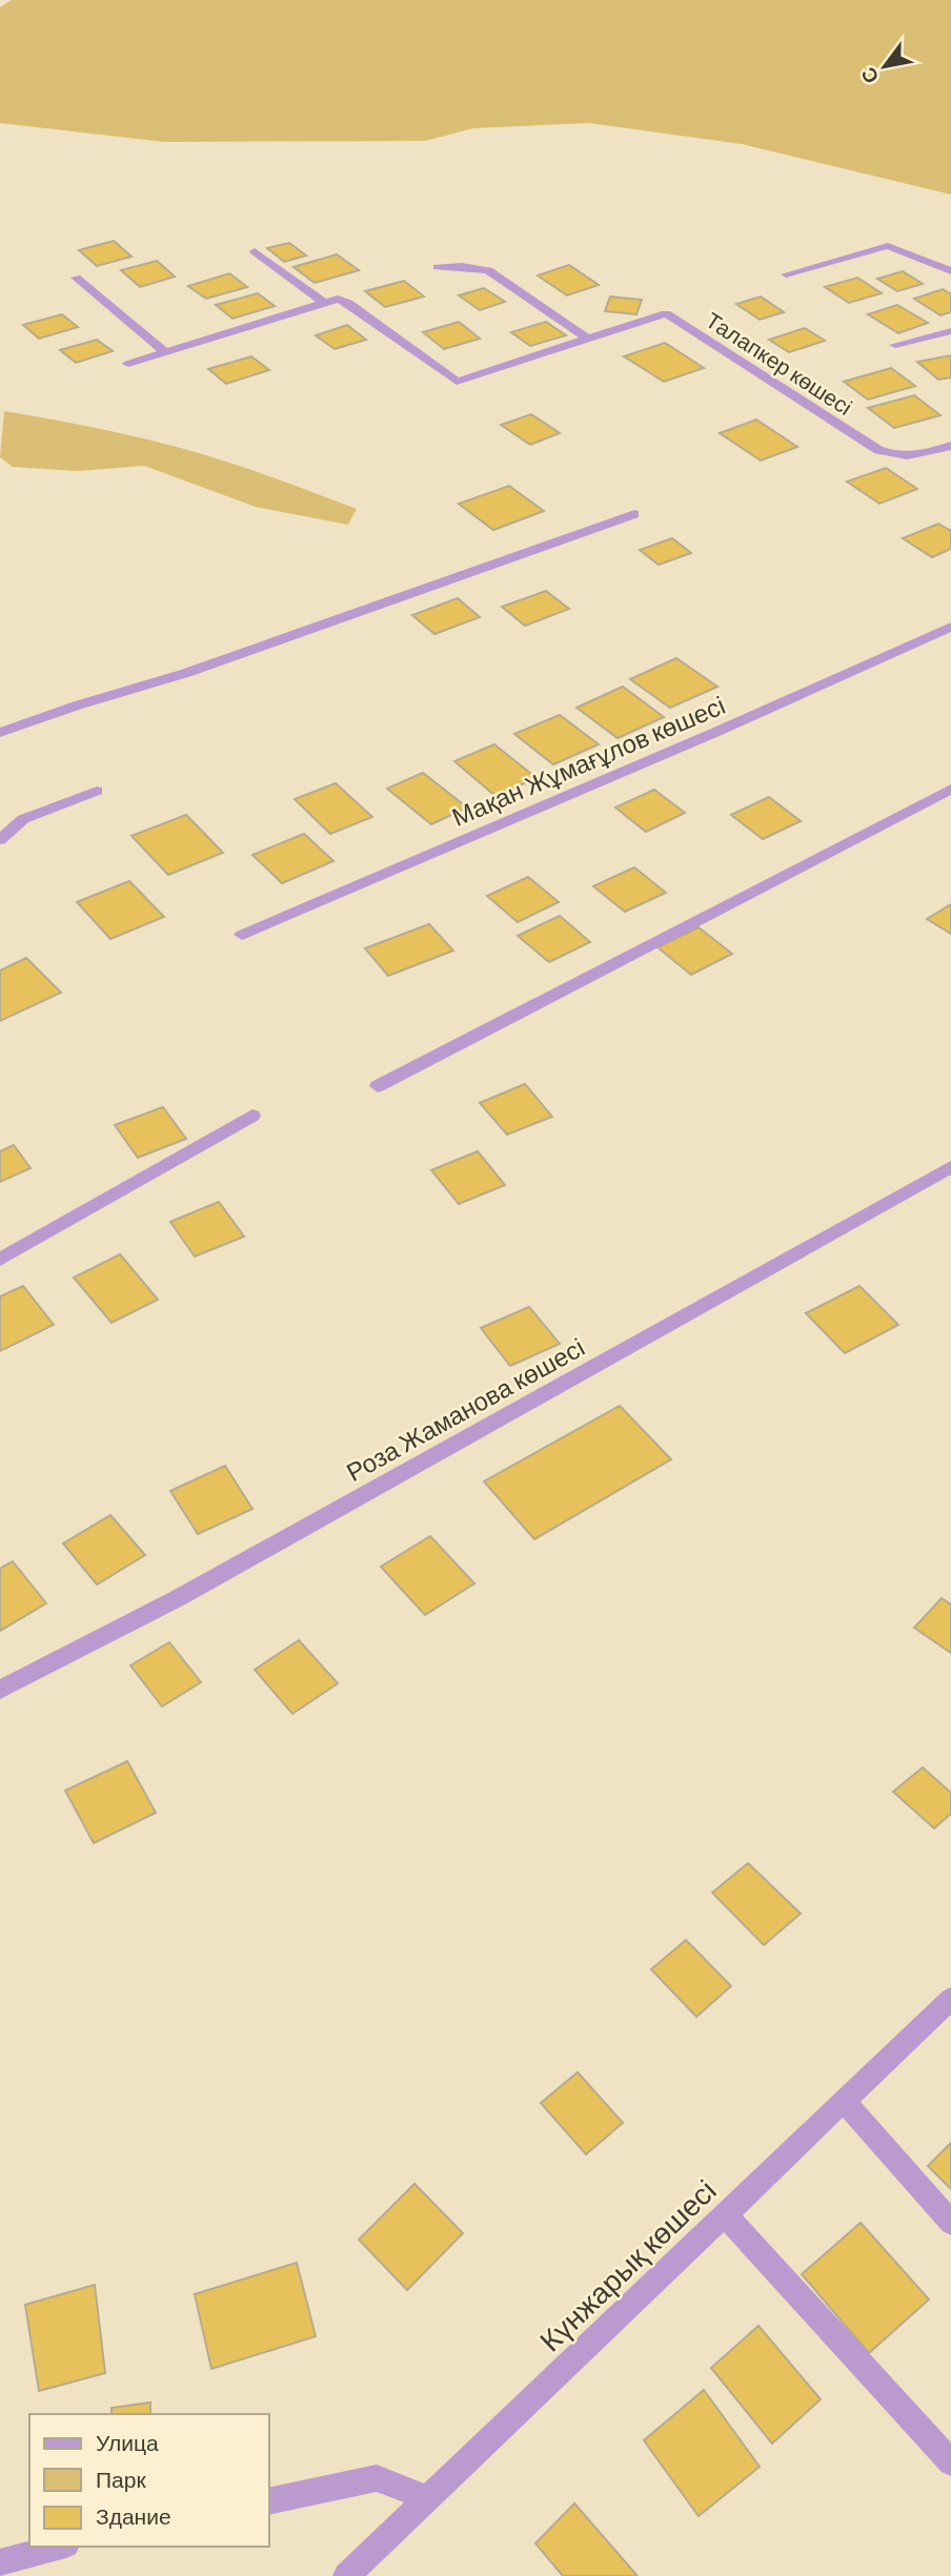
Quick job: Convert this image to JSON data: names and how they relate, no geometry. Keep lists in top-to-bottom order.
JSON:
{
  "streets": {
    "street": [
      "Талапкер көшесі",
      "Мақан Жұмағұлов көшесі",
      "Роза Жаманова көшесі",
      "Күнжарық көшесі"
    ]
  },
  "legend": ["Улица", "Парк", "Здание"],
  "north": "bottom left"
}
